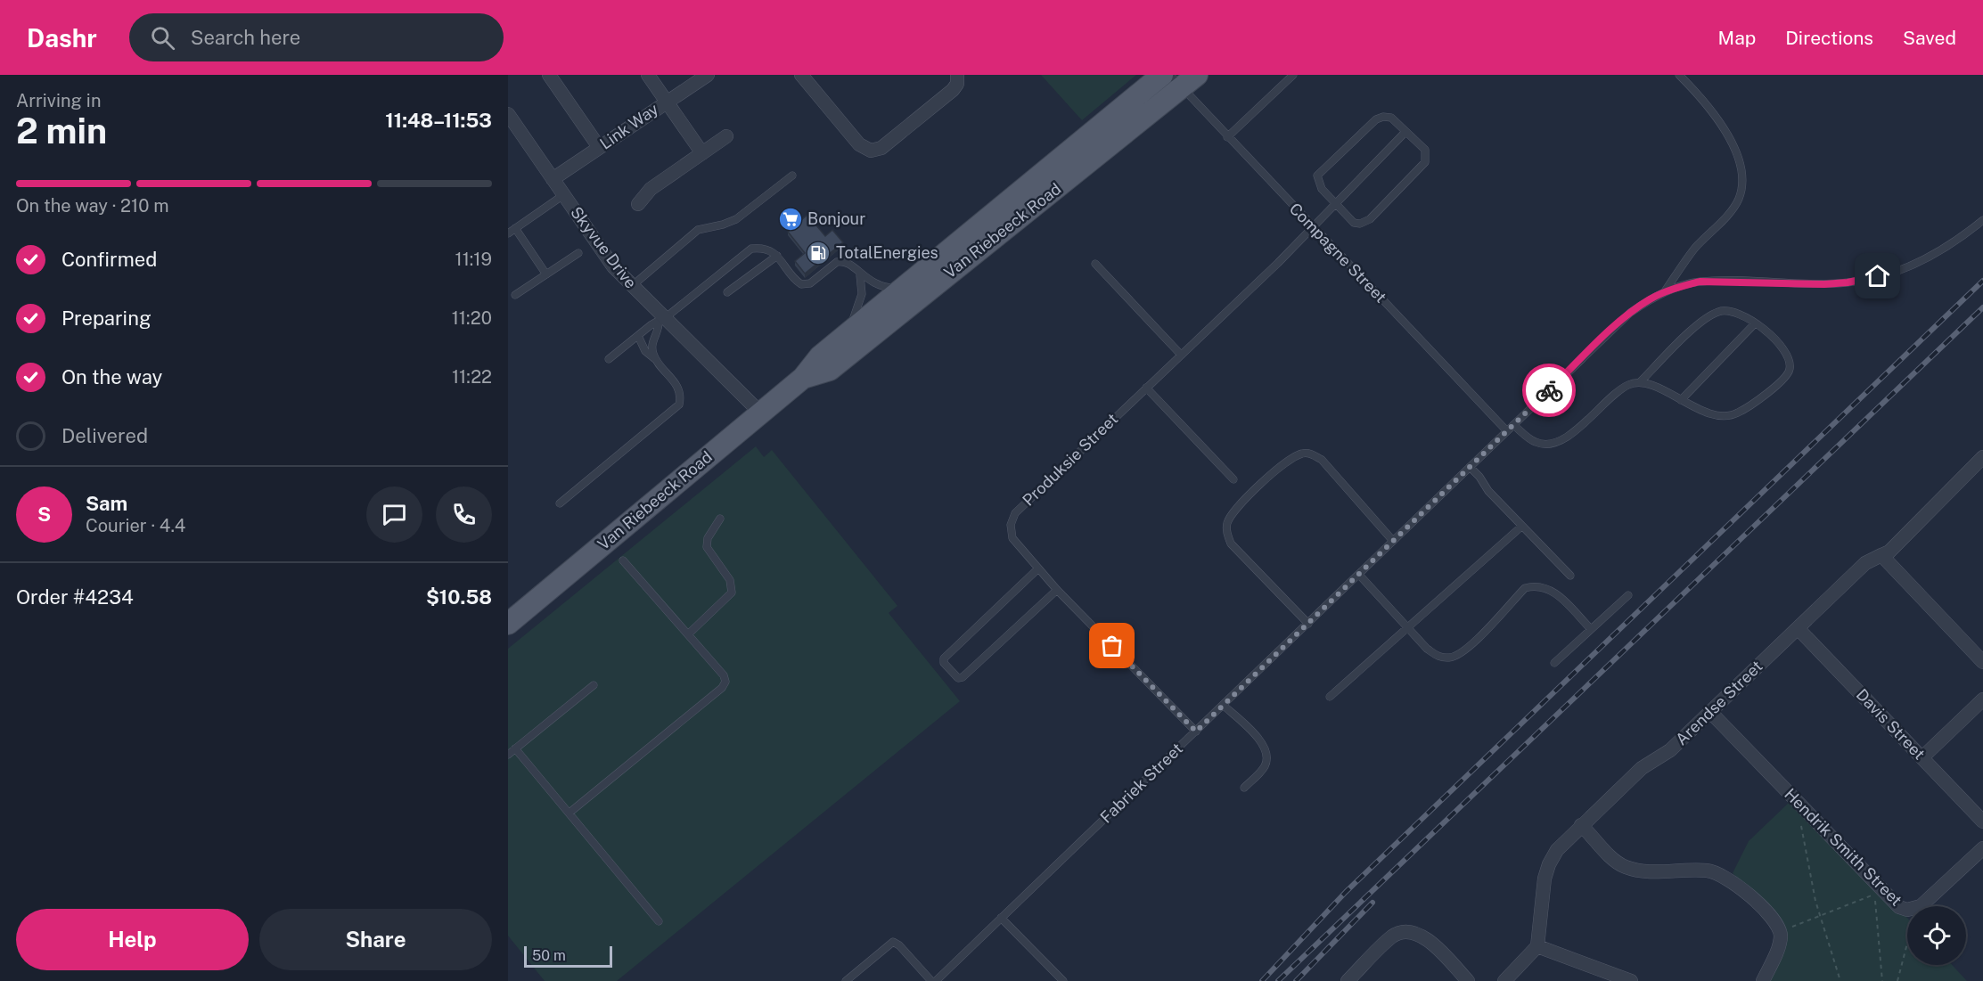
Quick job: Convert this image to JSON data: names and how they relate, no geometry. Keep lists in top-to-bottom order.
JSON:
{
  "streets": {
    "main road": ["Van Riebeeck Road"],
    "street": [
      "Link Way",
      "Skyvue Drive",
      "Arendse Street",
      "Davis Street",
      "Hendrik Smith Street"
    ],
    "lane": ["Compagne Street", "Produksie Street", "Fabriek Street"]
  },
  "crossings": [
    ["Link Way", "Skyvue Drive"],
    ["Van Riebeeck Road", "Skyvue Drive"],
    ["Van Riebeeck Road", "Compagne Street"],
    ["Compagne Street", "Produksie Street"],
    ["Compagne Street", "Fabriek Street"],
    ["Produksie Street", "Fabriek Street"],
    ["Arendse Street", "Davis Street"],
    ["Arendse Street", "Hendrik Smith Street"]
  ],
  "places": {
    "supermarket": ["Bonjour"],
    "fuel station": ["TotalEnergies"]
  },
  "scale_bar": "50 m",
  "page": {
    "header": "Dashr",
    "search": "Search here",
    "nav": ["Map", "Directions", "Saved"],
    "heading": ["2 min", "Arriving in", "11:48–11:53"],
    "panel": [
      "Sam",
      "Courier · 4.4",
      "Order #4234",
      "$10.58"
    ],
    "bar": "On the way · 210 m",
    "list": [
      ["Confirmed", "11:19"],
      ["Preparing", "11:20"],
      ["On the way", "11:22"],
      "Delivered"
    ],
    "round": "S",
    "buttons": ["Help", "Share"],
    "scale": "50 m"
  }
}
